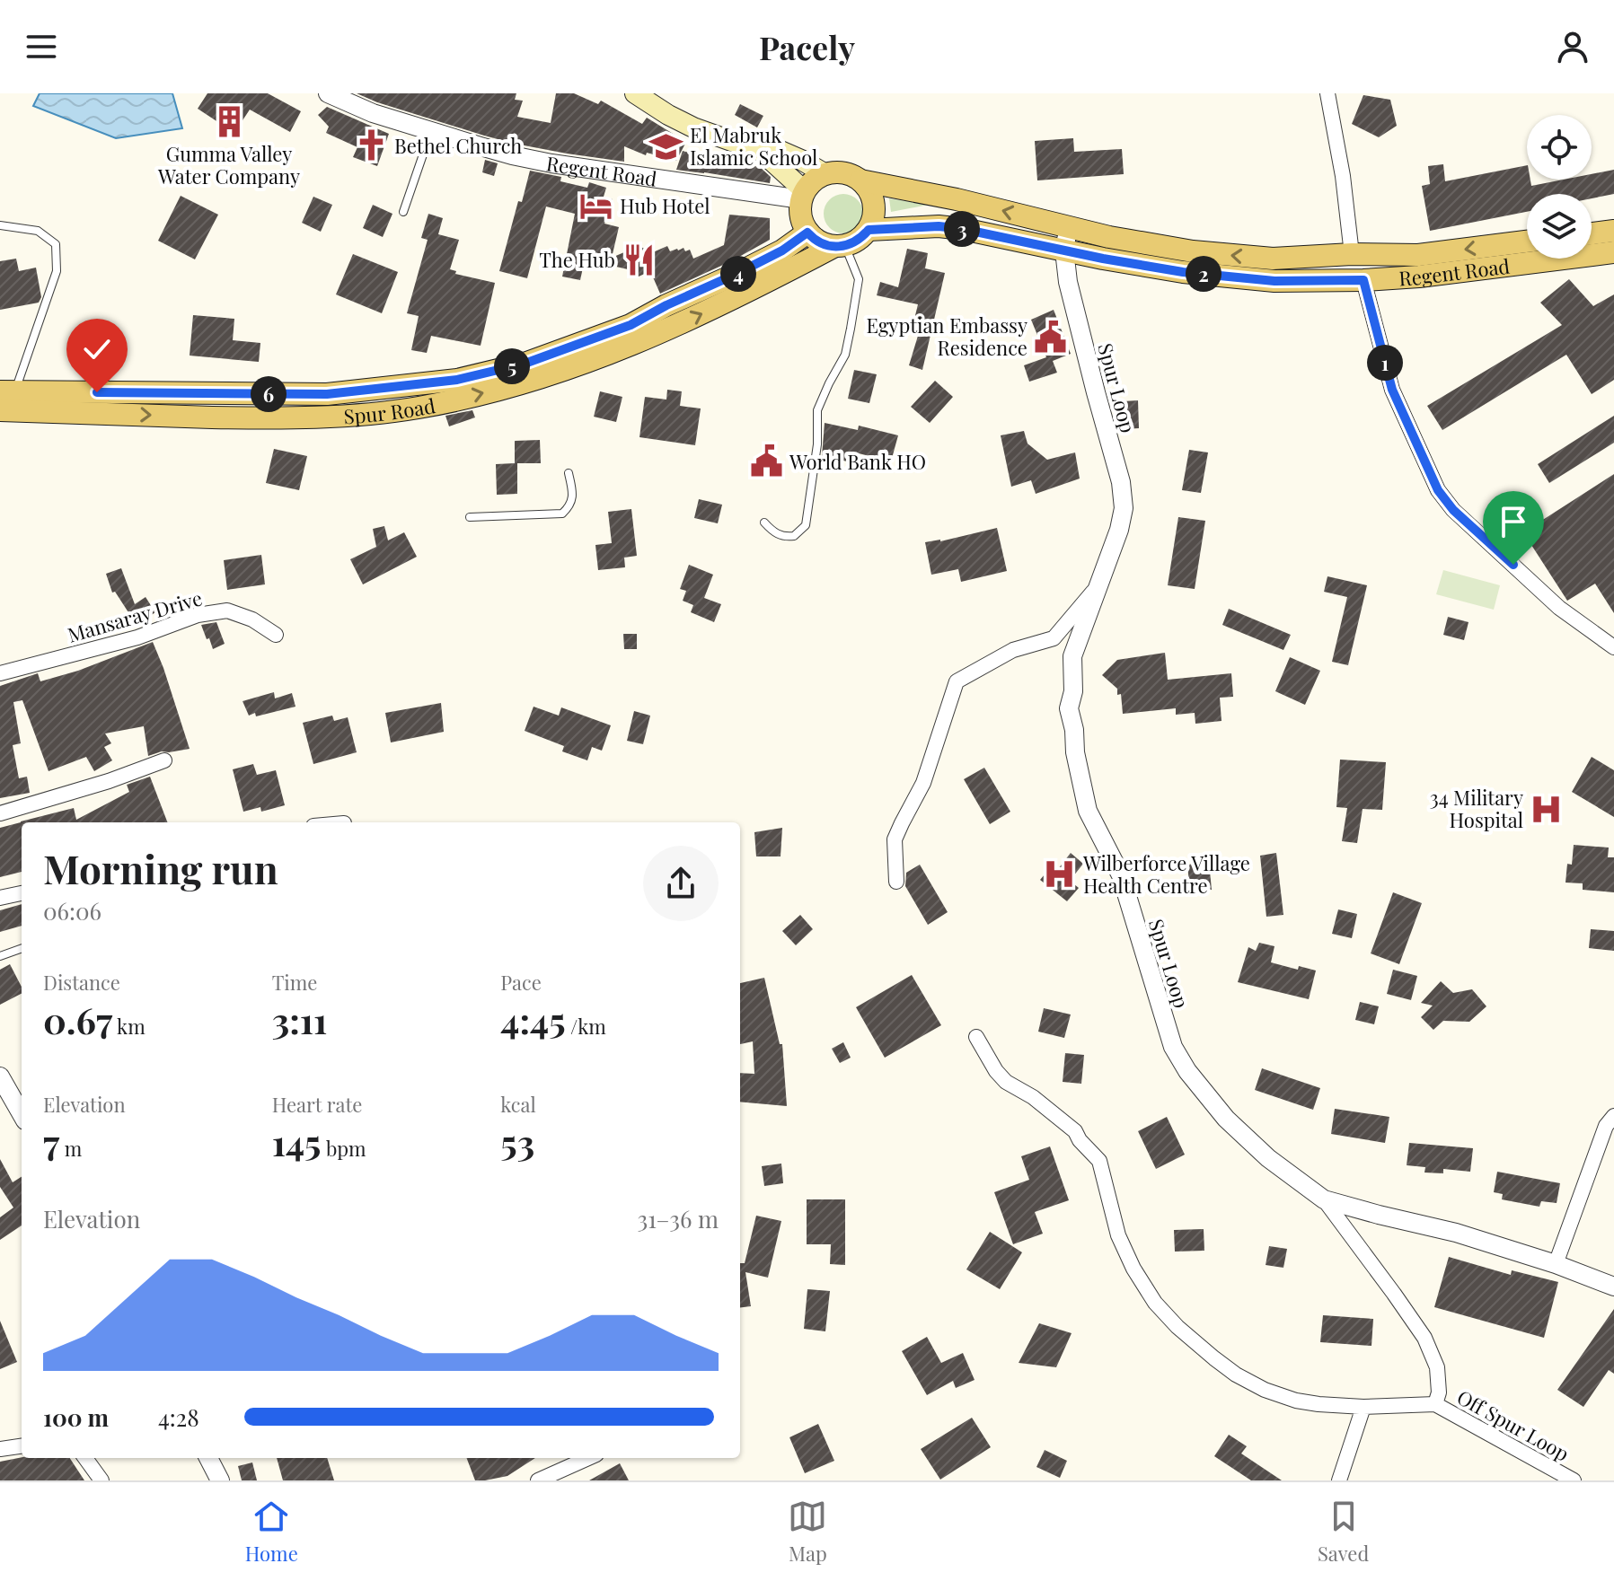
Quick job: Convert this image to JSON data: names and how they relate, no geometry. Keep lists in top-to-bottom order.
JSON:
{
  "streets": {
    "main road": ["Regent Road", "Spur Road"],
    "street": ["Spur Loop", "Mansaray Drive", "Off Spur Loop"]
  },
  "crossings": [
    ["Regent Road", "Spur Loop"],
    ["Regent Road", "Spur Road"]
  ],
  "places": {
    "building": ["Gumma Valley Water Company"],
    "church": ["Bethel Church"],
    "school or university": ["El Mabruk Islamic School"],
    "hotel": ["Hub Hotel"],
    "restaurant": ["The Hub"],
    "public building": ["Egyptian Embassy Residence", "World Bank HO"],
    "hospital": ["34 Military Hospital", "Wilberforce Village Health Centre"]
  },
  "page": {
    "header": "Pacely",
    "pins": [
      "3",
      "2",
      "4",
      "1",
      "5",
      "6"
    ],
    "heading": ["Morning run", "06:06"],
    "stats": [
      ["Distance", "0.67 km"],
      ["Time", "3:11"],
      ["Pace", "4:45 /km"],
      ["Elevation", "7 m"],
      ["Heart rate", "145 bpm"],
      ["kcal", "53"]
    ],
    "chart": ["Elevation", "31–36 m"],
    "list": [
      {
        "name": "100 m",
        "note": "4:28"
      }
    ],
    "tabs": ["Home", "Map", "Saved"]
  }
}
